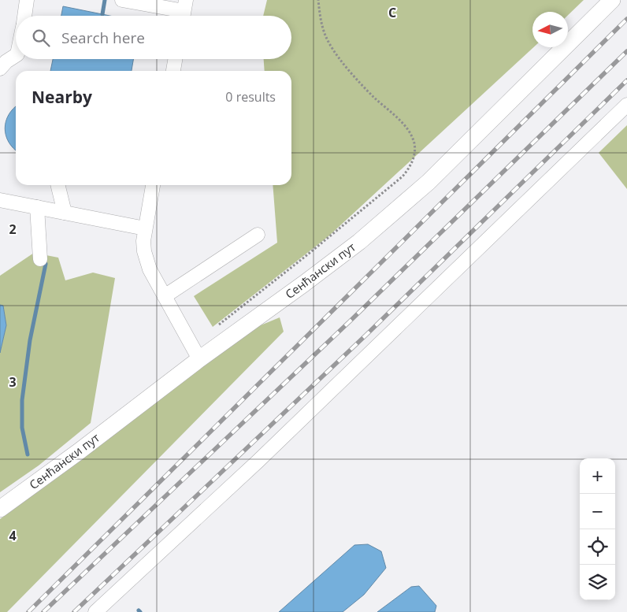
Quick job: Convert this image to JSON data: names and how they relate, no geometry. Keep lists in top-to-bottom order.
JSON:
{
  "streets": {
    "main road": ["Сенћански пут"]
  },
  "north": "left",
  "page": {
    "search": "Search here",
    "heading": ["Nearby", "0 results"],
    "map_buttons": ["+", "−"]
  },
  "grid": {
    "columns": ["C"],
    "rows": ["2", "3", "4"]
  }
}
